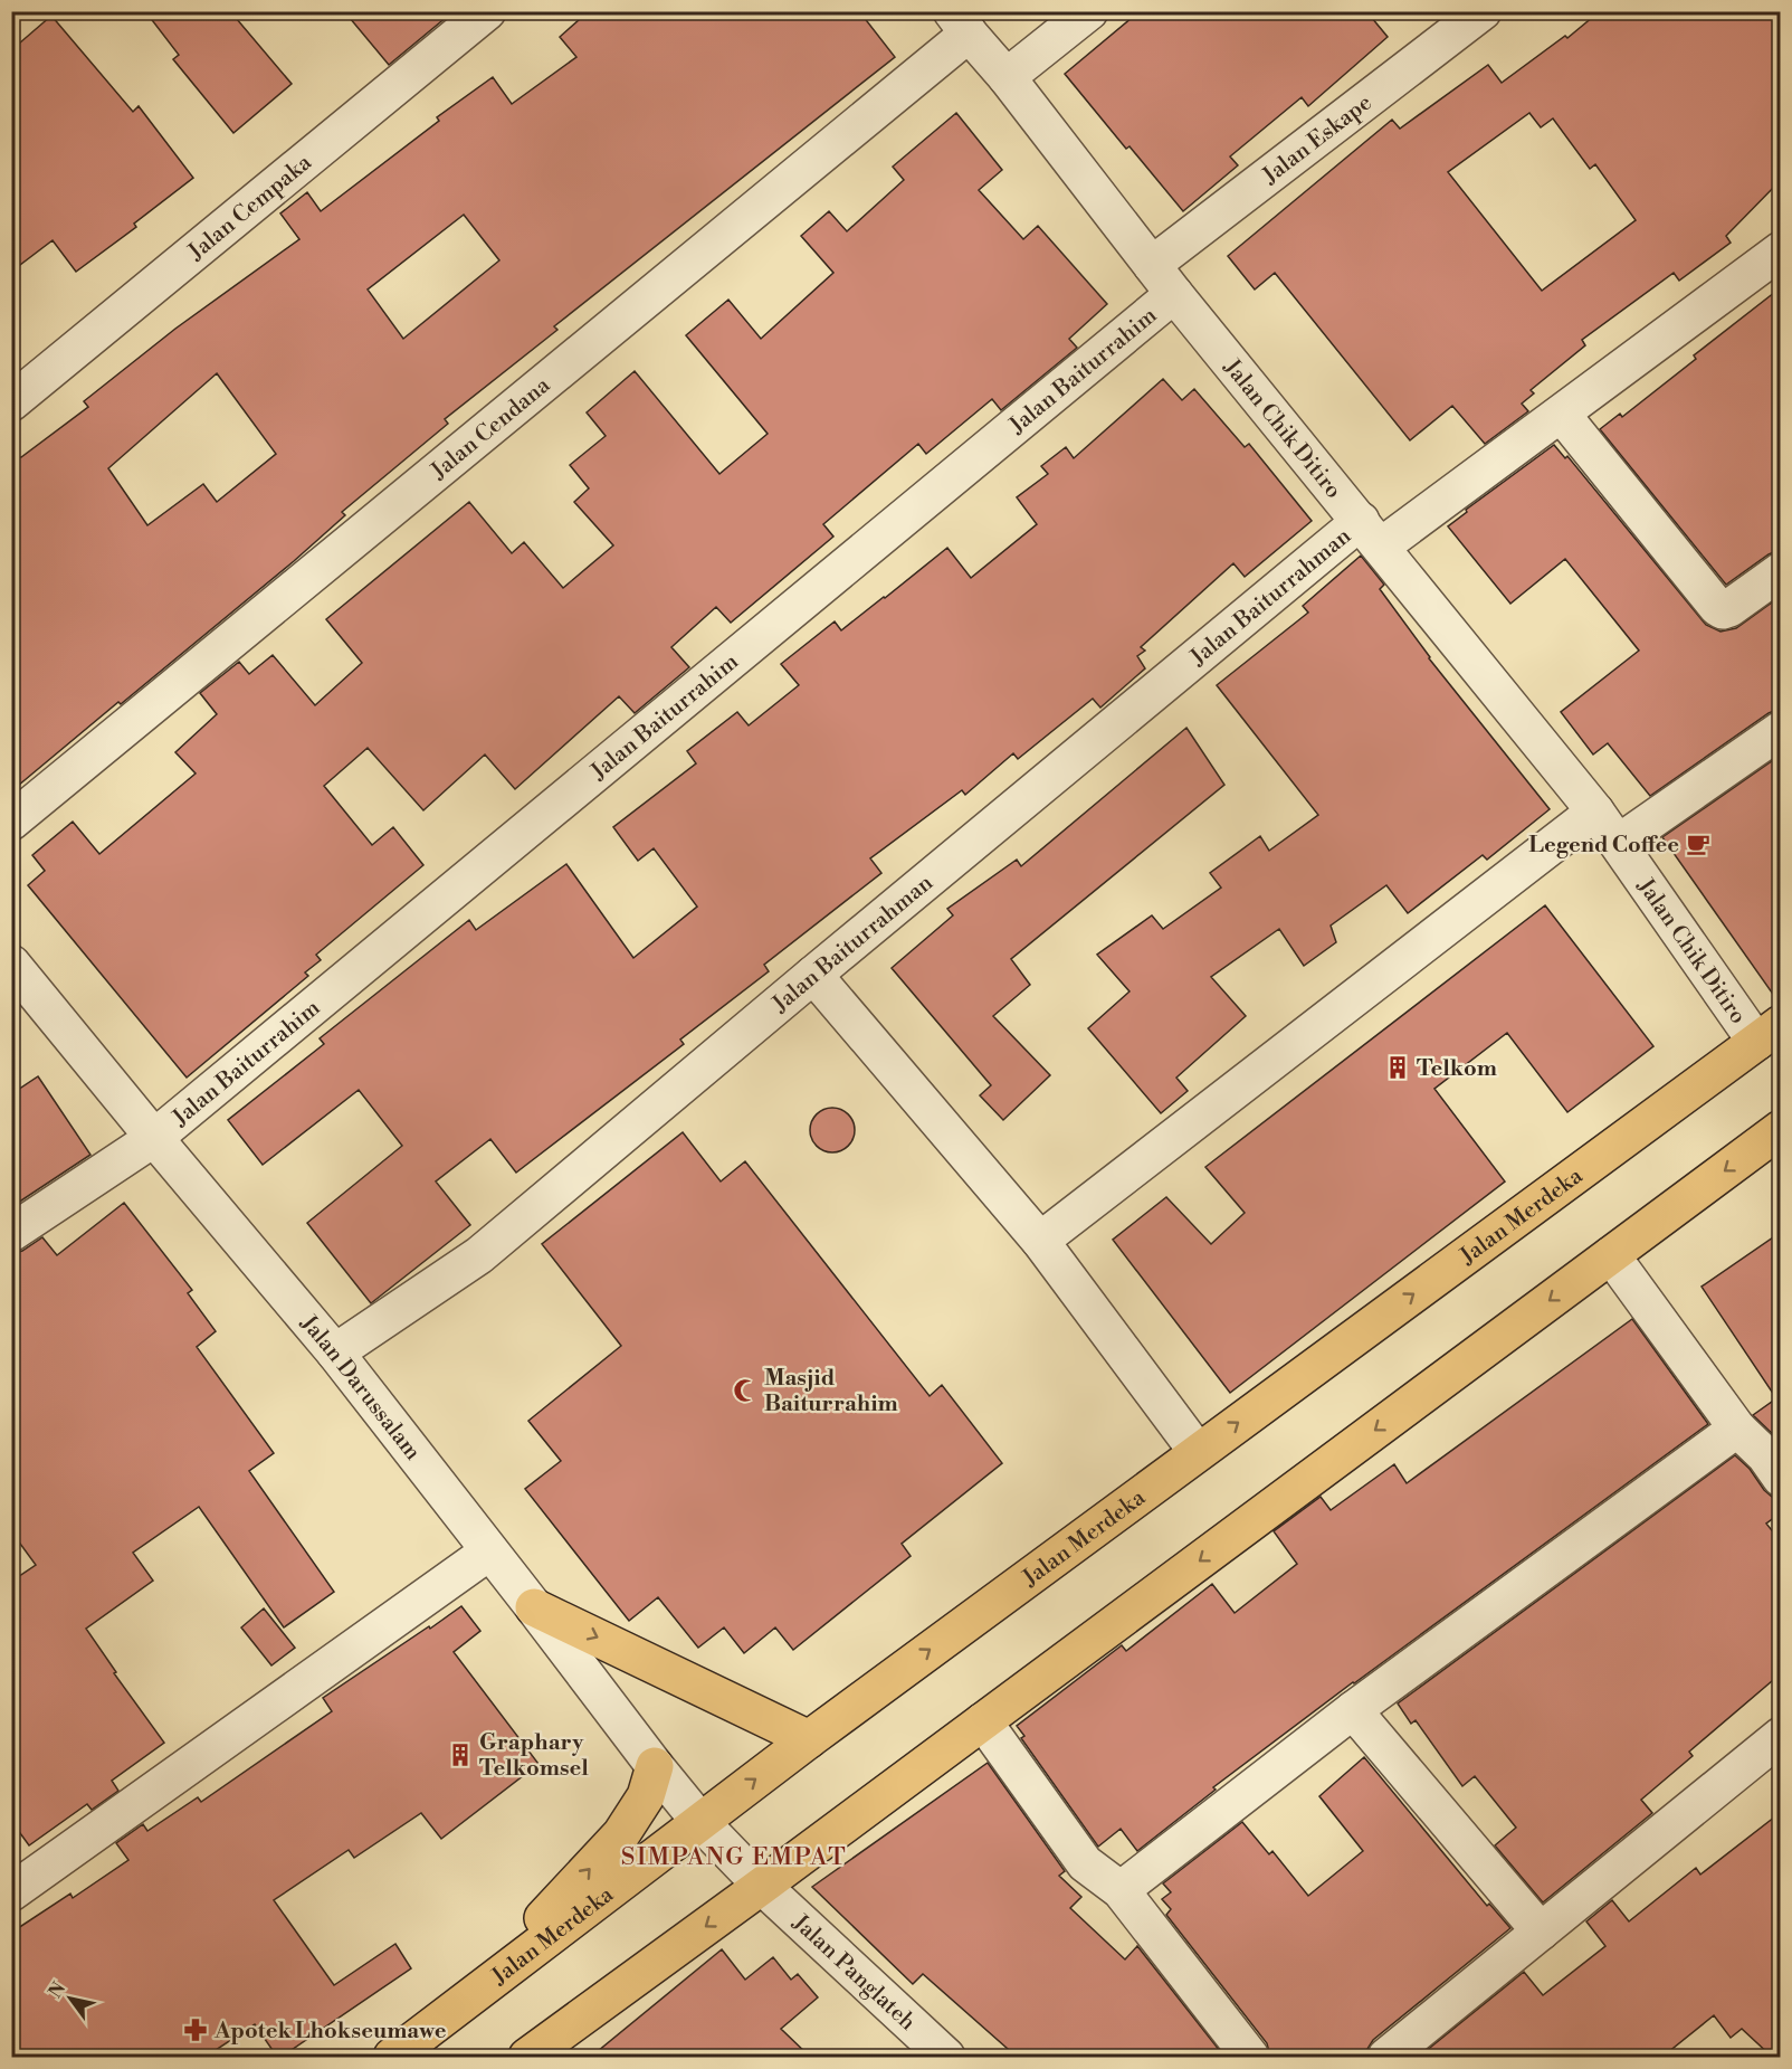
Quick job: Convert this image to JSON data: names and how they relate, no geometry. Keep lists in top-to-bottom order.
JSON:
{
  "streets": {
    "main road": ["Jalan Merdeka"],
    "street": [
      "Jalan Eskape",
      "Jalan Cempaka",
      "Jalan Baiturrahim",
      "Jalan Cendana",
      "Jalan Chik Ditiro",
      "Jalan Baiturrahman",
      "Jalan Darussalam",
      "Jalan Panglateh"
    ]
  },
  "crossings": [
    ["Jalan Eskape", "Jalan Chik Ditiro"],
    ["Jalan Baiturrahim", "Jalan Chik Ditiro"],
    ["Jalan Baiturrahim", "Jalan Darussalam"],
    ["Jalan Cendana", "Jalan Chik Ditiro"],
    ["Jalan Chik Ditiro", "Jalan Baiturrahman"],
    ["Jalan Chik Ditiro", "Jalan Merdeka"],
    ["Jalan Baiturrahman", "Jalan Darussalam"],
    ["Jalan Merdeka", "Jalan Darussalam"],
    ["Jalan Merdeka", "Jalan Panglateh"],
    ["Jalan Darussalam", "Jalan Panglateh"]
  ],
  "districts": ["SIMPANG EMPAT"],
  "places": {
    "cafe": ["Legend Coffee"],
    "building": ["Telkom", "Graphary Telkomsel"],
    "mosque": ["Masjid Baiturrahim"],
    "pharmacy": ["Apotek Lhokseumawe"]
  },
  "north": "top left"
}
